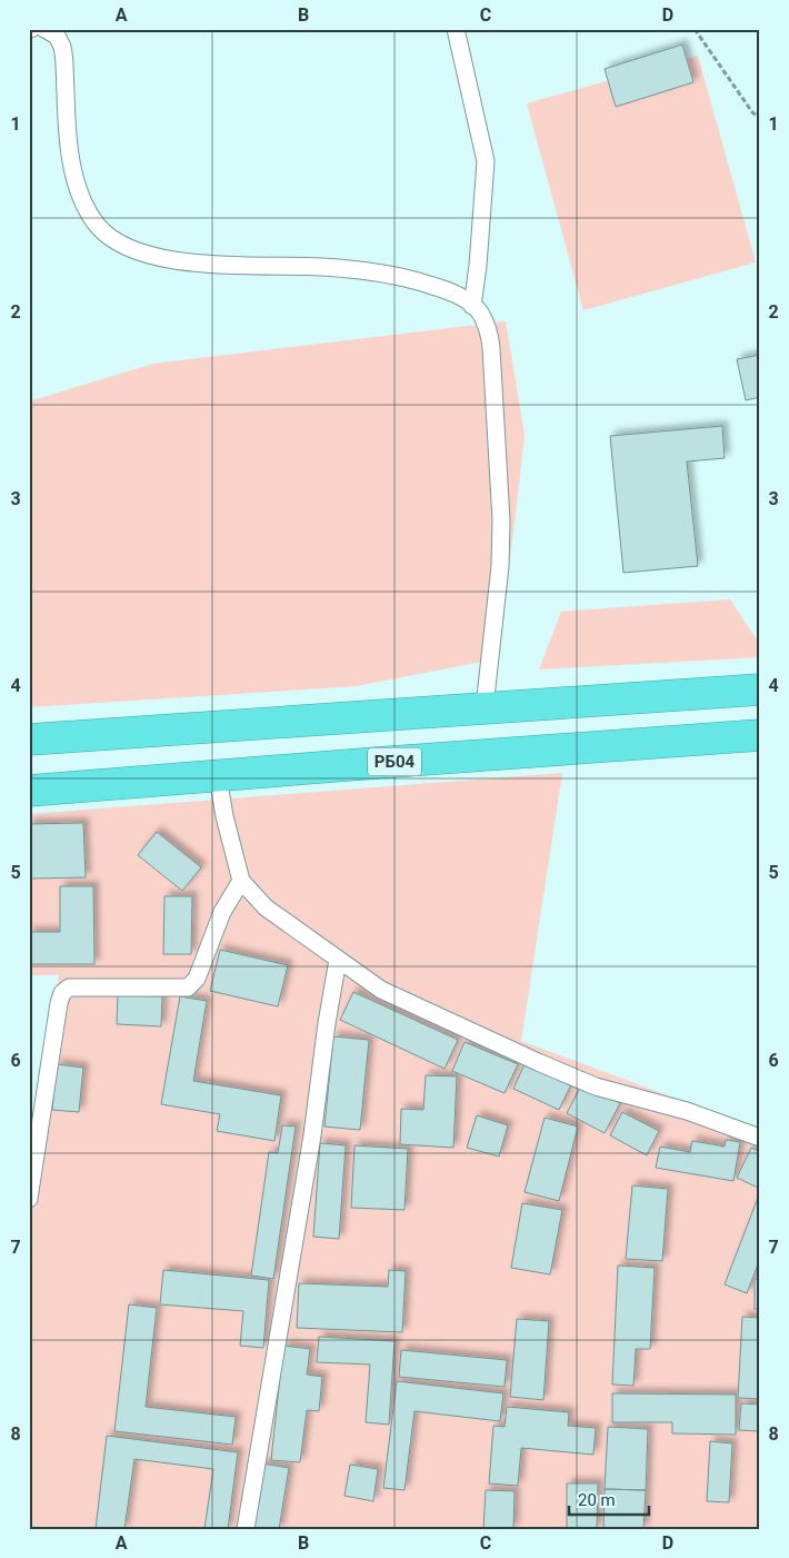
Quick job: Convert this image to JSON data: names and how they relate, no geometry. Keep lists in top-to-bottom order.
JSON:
{
  "streets": {
    "highway": ["РБ04"]
  },
  "scale_bar": "20 m",
  "grid": {
    "columns": [
      "A",
      "B",
      "C",
      "D"
    ],
    "rows": [
      "1",
      "2",
      "3",
      "4",
      "5",
      "6",
      "7",
      "8"
    ]
  }
}
